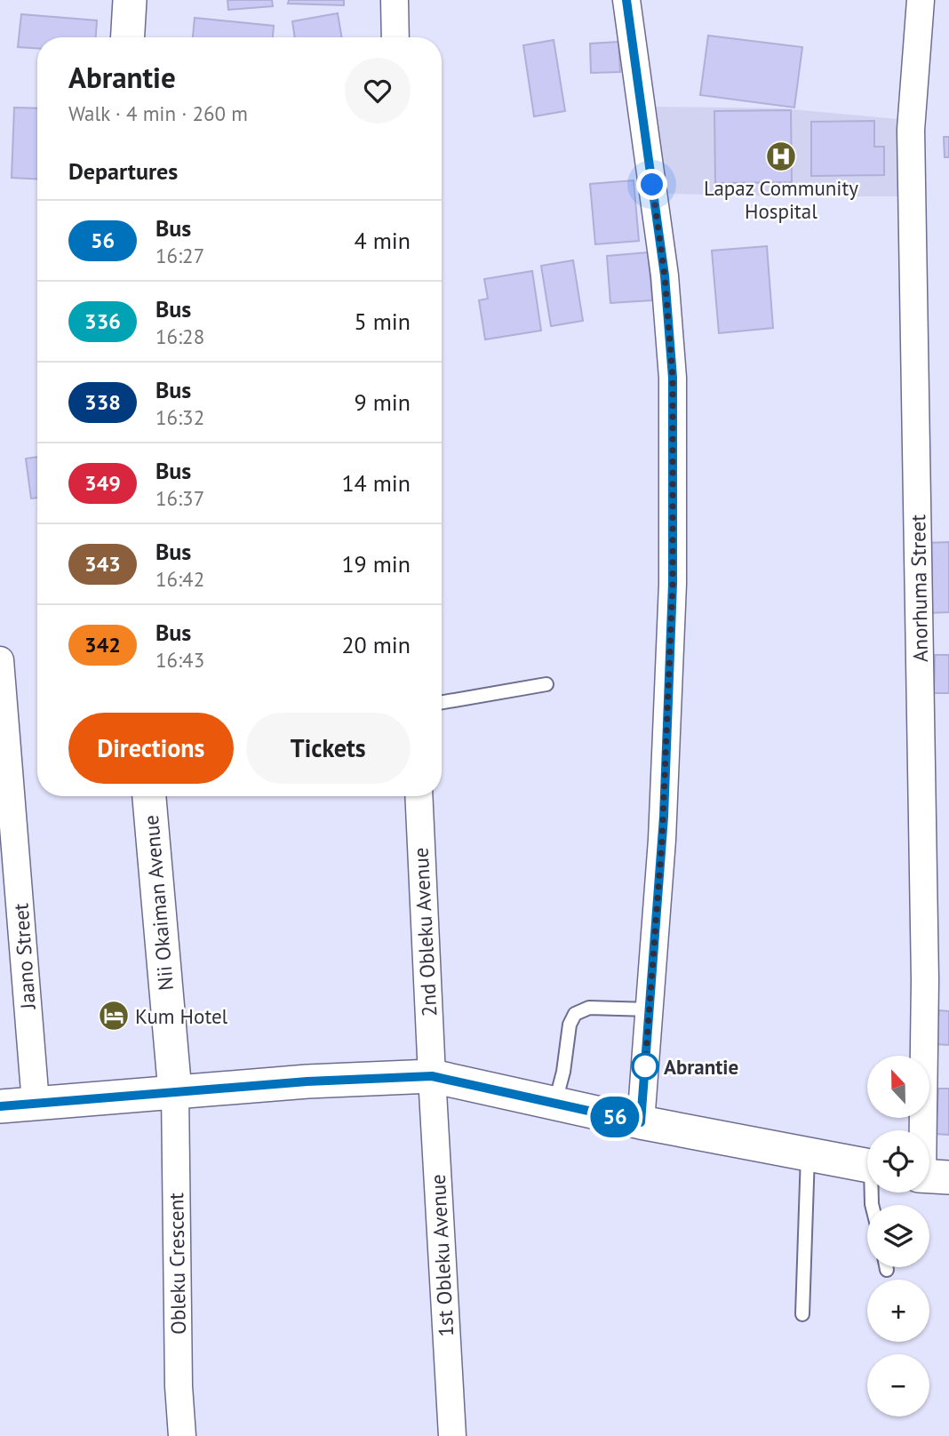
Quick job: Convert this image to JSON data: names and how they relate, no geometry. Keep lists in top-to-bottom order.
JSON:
{
  "streets": {
    "street": [
      "Anorhuma Street",
      "Nii Okaiman Avenue",
      "2nd Obleku Avenue",
      "Jaano Street",
      "1st Obleku Avenue",
      "Obleku Crescent"
    ]
  },
  "crossings": [
    ["Nii Okaiman Avenue", "Obleku Crescent"],
    ["2nd Obleku Avenue", "1st Obleku Avenue"]
  ],
  "places": {
    "hospital": ["Lapaz Community Hospital"],
    "hotel": ["Kum Hotel"],
    "other": ["Abrantie"]
  },
  "lines": ["bus line 56"],
  "north": "top",
  "page": {
    "on_map": "56",
    "heading": [
      ["Abrantie", "Walk · 4 min · 260 m"],
      "Departures"
    ],
    "list": [
      {
        "mark": "56",
        "name": "Bus",
        "note": "16:27",
        "value": "4 min"
      },
      {
        "mark": "336",
        "name": "Bus",
        "note": "16:28",
        "value": "5 min"
      },
      {
        "mark": "338",
        "name": "Bus",
        "note": "16:32",
        "value": "9 min"
      },
      {
        "mark": "349",
        "name": "Bus",
        "note": "16:37",
        "value": "14 min"
      },
      {
        "mark": "343",
        "name": "Bus",
        "note": "16:42",
        "value": "19 min"
      },
      {
        "mark": "342",
        "name": "Bus",
        "note": "16:43",
        "value": "20 min"
      }
    ],
    "buttons": ["Directions", "Tickets"],
    "map_buttons": ["+", "−"]
  }
}
